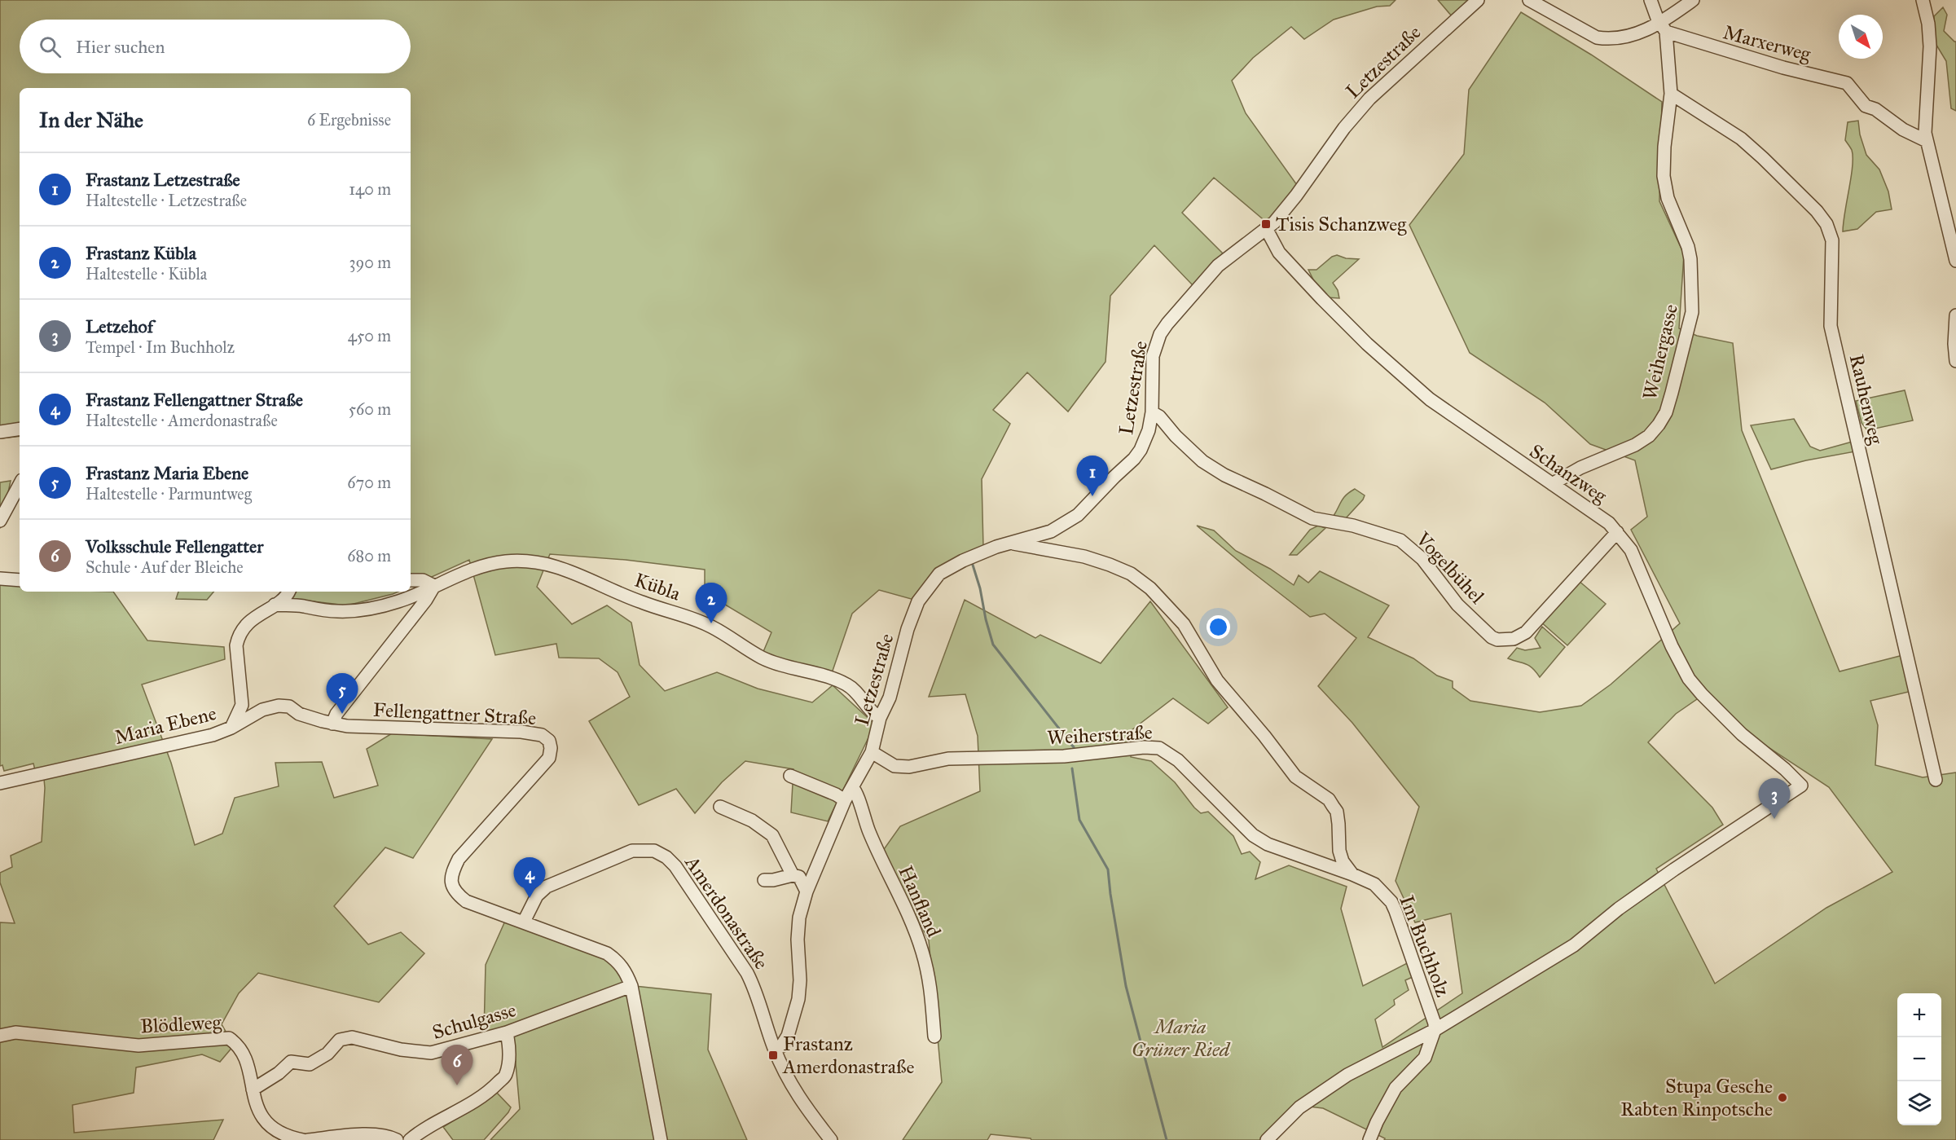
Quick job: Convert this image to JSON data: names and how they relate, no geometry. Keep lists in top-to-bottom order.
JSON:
{
  "streets": {
    "street": [
      "Marxerweg",
      "Letzestraße",
      "Weihergasse",
      "Rauhenweg",
      "Schanzweg",
      "Vogelbühel",
      "Kübla",
      "Fellengattner Straße",
      "Maria Ebene",
      "Weiherstraße",
      "Hanfland",
      "Amerdonastraße",
      "Im Buchholz",
      "Schulgasse",
      "Blödleweg"
    ]
  },
  "crossings": [
    ["Marxerweg", "Weihergasse"],
    ["Letzestraße", "Schanzweg"],
    ["Letzestraße", "Vogelbühel"],
    ["Letzestraße", "Kübla"],
    ["Letzestraße", "Weiherstraße"],
    ["Letzestraße", "Hanfland"],
    ["Letzestraße", "Amerdonastraße"],
    ["Weihergasse", "Rauhenweg"],
    ["Weihergasse", "Schanzweg"],
    ["Schanzweg", "Vogelbühel"],
    ["Schanzweg", "Im Buchholz"],
    ["Fellengattner Straße", "Maria Ebene"],
    ["Fellengattner Straße", "Amerdonastraße"],
    ["Fellengattner Straße", "Schulgasse"],
    ["Weiherstraße", "Im Buchholz"],
    ["Schulgasse", "Blödleweg"]
  ],
  "parks": ["Maria Grüner Ried"],
  "places": {
    "transit": ["Tisis Schanzweg", "Frastanz Amerdonastraße"],
    "other": ["Stupa Gesche Rabten Rinpotsche"]
  },
  "north": "bottom right",
  "page": {
    "search": "Hier suchen",
    "heading": ["In der Nähe", "6 Ergebnisse"],
    "list": [
      {
        "mark": "1",
        "name": "Frastanz Letzestraße",
        "note": "Haltestelle · Letzestraße",
        "value": "140 m"
      },
      {
        "mark": "2",
        "name": "Frastanz Kübla",
        "note": "Haltestelle · Kübla",
        "value": "390 m"
      },
      {
        "mark": "3",
        "name": "Letzehof",
        "note": "Tempel · Im Buchholz",
        "value": "450 m"
      },
      {
        "mark": "4",
        "name": "Frastanz Fellengattner Straße",
        "note": "Haltestelle · Amerdonastraße",
        "value": "560 m"
      },
      {
        "mark": "5",
        "name": "Frastanz Maria Ebene",
        "note": "Haltestelle · Parmuntweg",
        "value": "670 m"
      },
      {
        "mark": "6",
        "name": "Volksschule Fellengatter",
        "note": "Schule · Auf der Bleiche",
        "value": "680 m"
      }
    ],
    "pins": [
      "1",
      "2",
      "5",
      "3",
      "4",
      "6"
    ],
    "map_buttons": ["+", "−"]
  }
}
